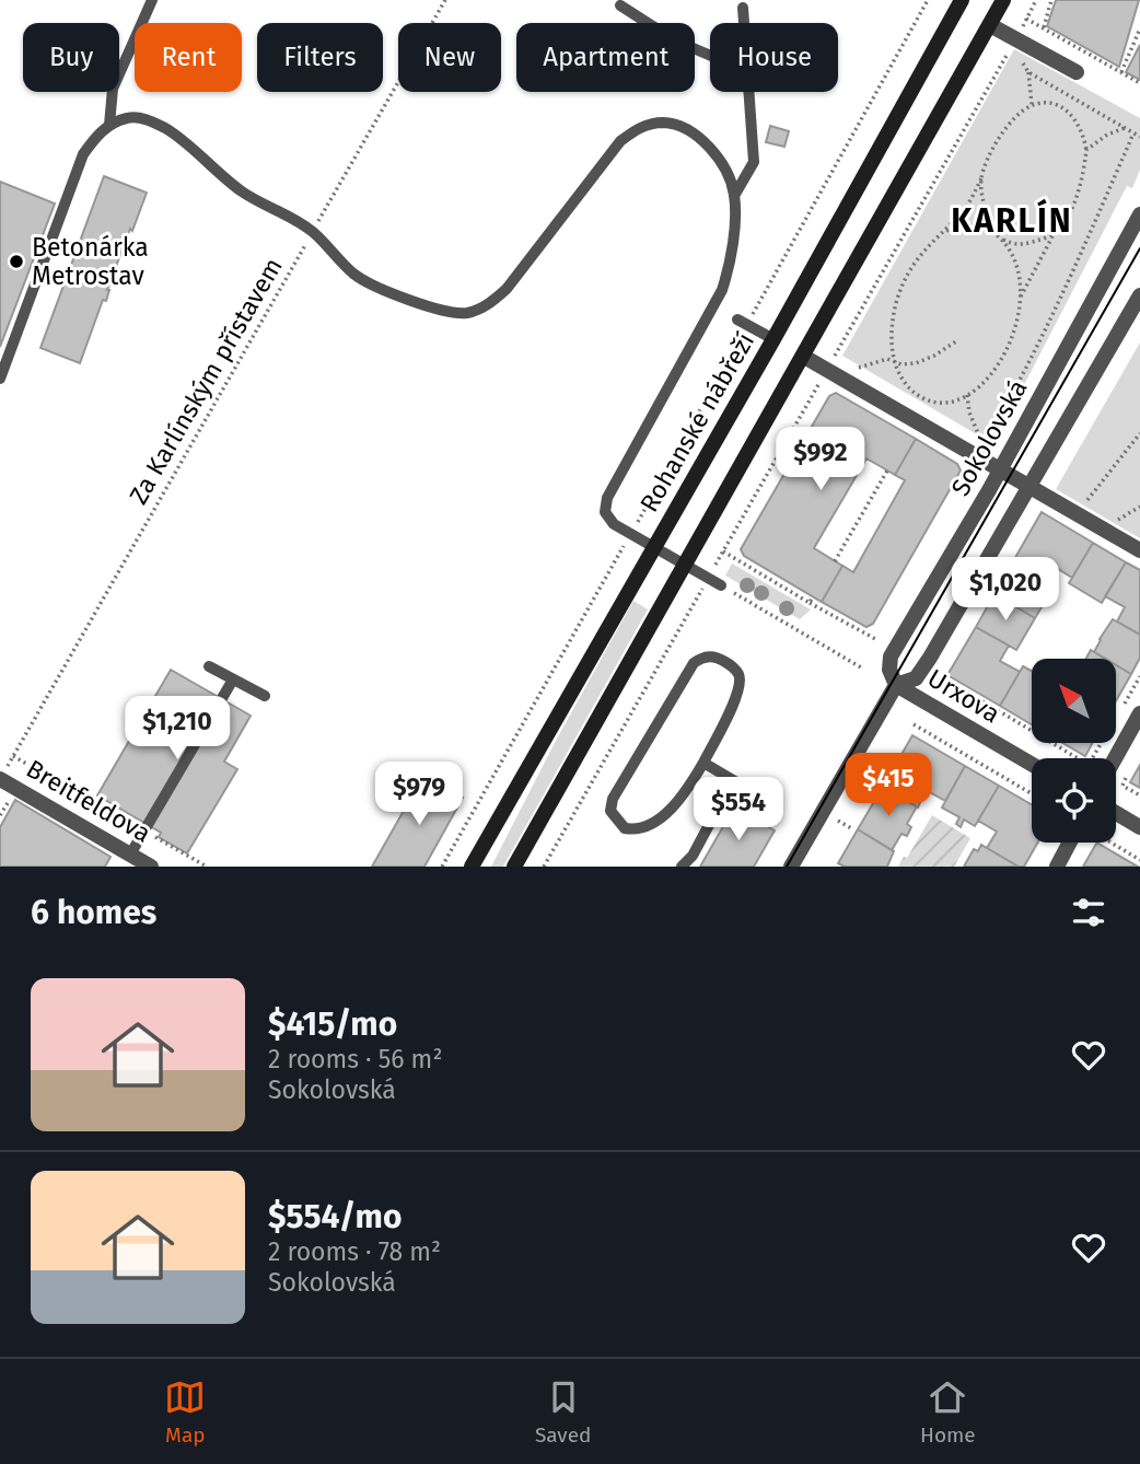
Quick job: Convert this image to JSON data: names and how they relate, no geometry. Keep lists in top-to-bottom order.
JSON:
{
  "streets": {
    "main road": ["Rohanské nábřeží"],
    "street": ["Sokolovská", "Urxova", "Breitfeldova"],
    "path": ["Za Karlínským přístavem"]
  },
  "crossings": [
    ["Za Karlínským přístavem", "Breitfeldova"],
    ["Sokolovská", "Urxova"]
  ],
  "districts": ["KARLÍN"],
  "places": ["Betonárka Metrostav"],
  "north": "top left",
  "page": {
    "chip": [
      "Buy",
      "Rent",
      "Filters",
      "New",
      "Apartment",
      "House"
    ],
    "price": [
      "$992",
      "$1,020",
      "$1,210",
      "$415",
      "$979",
      "$554"
    ],
    "heading": "6 homes",
    "list": [
      {
        "name": "$415/mo",
        "note": "2 rooms · 56 m² · Sokolovská"
      },
      {
        "name": "$554/mo",
        "note": "2 rooms · 78 m² · Sokolovská"
      }
    ],
    "tabs": ["Map", "Saved", "Home"]
  }
}
